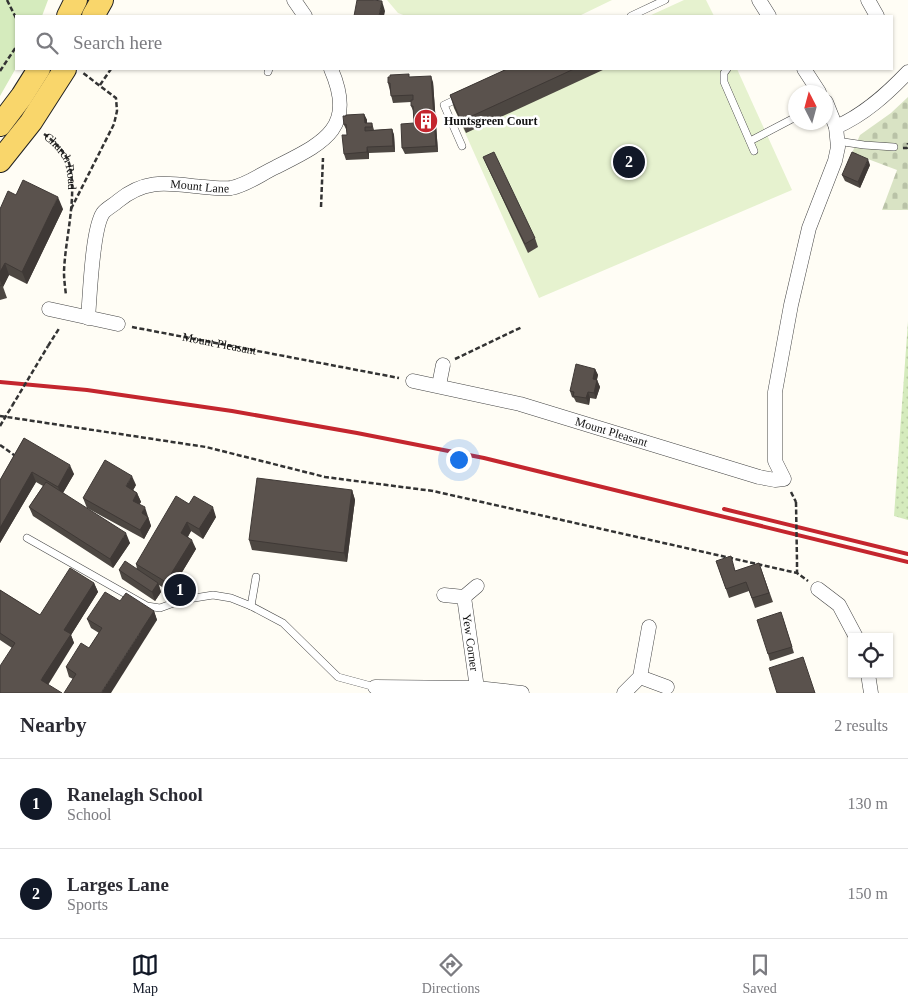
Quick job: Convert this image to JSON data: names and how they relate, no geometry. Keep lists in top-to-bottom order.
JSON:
{
  "streets": {
    "main road": ["Church Road"],
    "street": ["Mount Lane", "Mount Pleasant", "Yew Corner"]
  },
  "places": {
    "building": ["Huntsgreen Court"]
  },
  "north": "top",
  "page": {
    "search": "Search here",
    "pins": ["2", "1"],
    "heading": ["Nearby", "2 results"],
    "list": [
      {
        "mark": "1",
        "name": "Ranelagh School",
        "note": "School",
        "value": "130 m"
      },
      {
        "mark": "2",
        "name": "Larges Lane",
        "note": "Sports",
        "value": "150 m"
      }
    ],
    "nav": ["Map", "Directions", "Saved"]
  }
}
